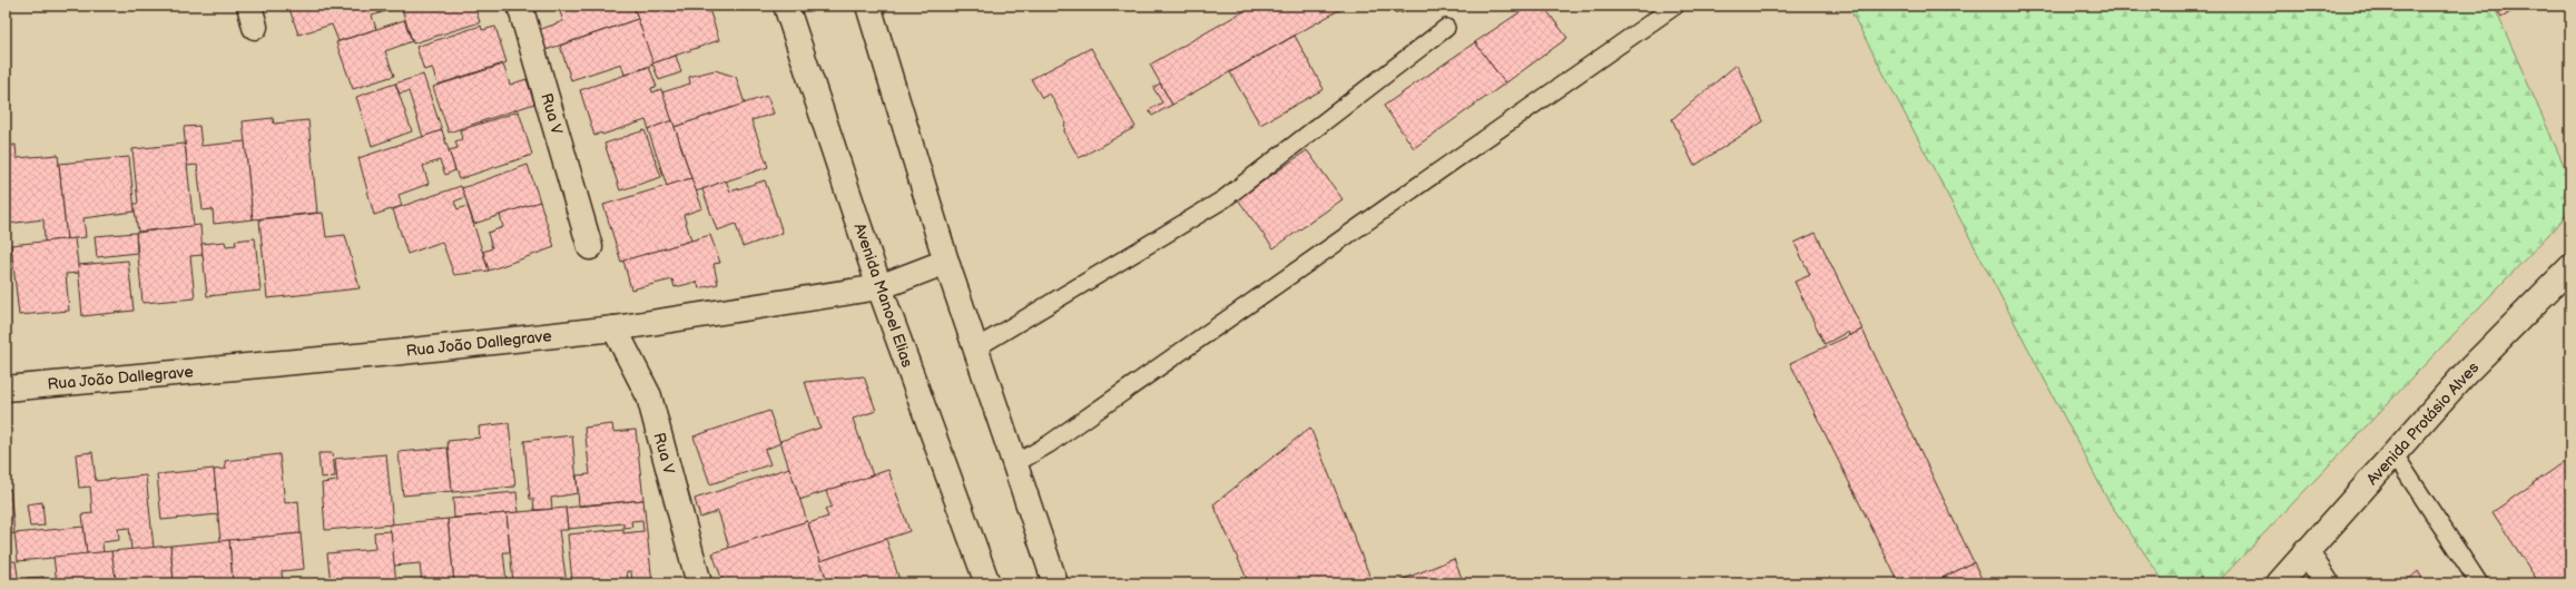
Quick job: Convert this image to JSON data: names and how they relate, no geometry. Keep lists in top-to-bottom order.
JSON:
{
  "streets": {
    "main road": [
      "Rua V",
      "Avenida Manoel Elias",
      "Rua João Dallegrave",
      "Avenida Protásio Alves"
    ]
  },
  "crossings": [
    ["Rua V", "Rua João Dallegrave"],
    ["Avenida Manoel Elias", "Rua João Dallegrave"]
  ]
}
